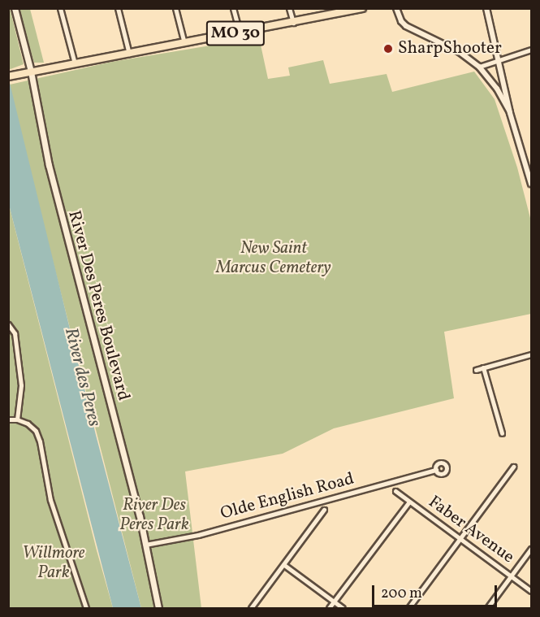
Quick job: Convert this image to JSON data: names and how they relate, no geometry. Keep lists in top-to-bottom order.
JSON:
{
  "streets": {
    "main road": ["MO 30", "River Des Peres Boulevard"],
    "street": ["Olde English Road", "Faber Avenue"]
  },
  "crossings": [
    ["MO 30", "River Des Peres Boulevard"],
    ["River Des Peres Boulevard", "Olde English Road"]
  ],
  "water": ["River des Peres"],
  "parks": ["New Saint Marcus Cemetery", "River Des Peres Park", "Willmore Park"],
  "places": ["SharpShooter"],
  "scale_bar": "200 m"
}
